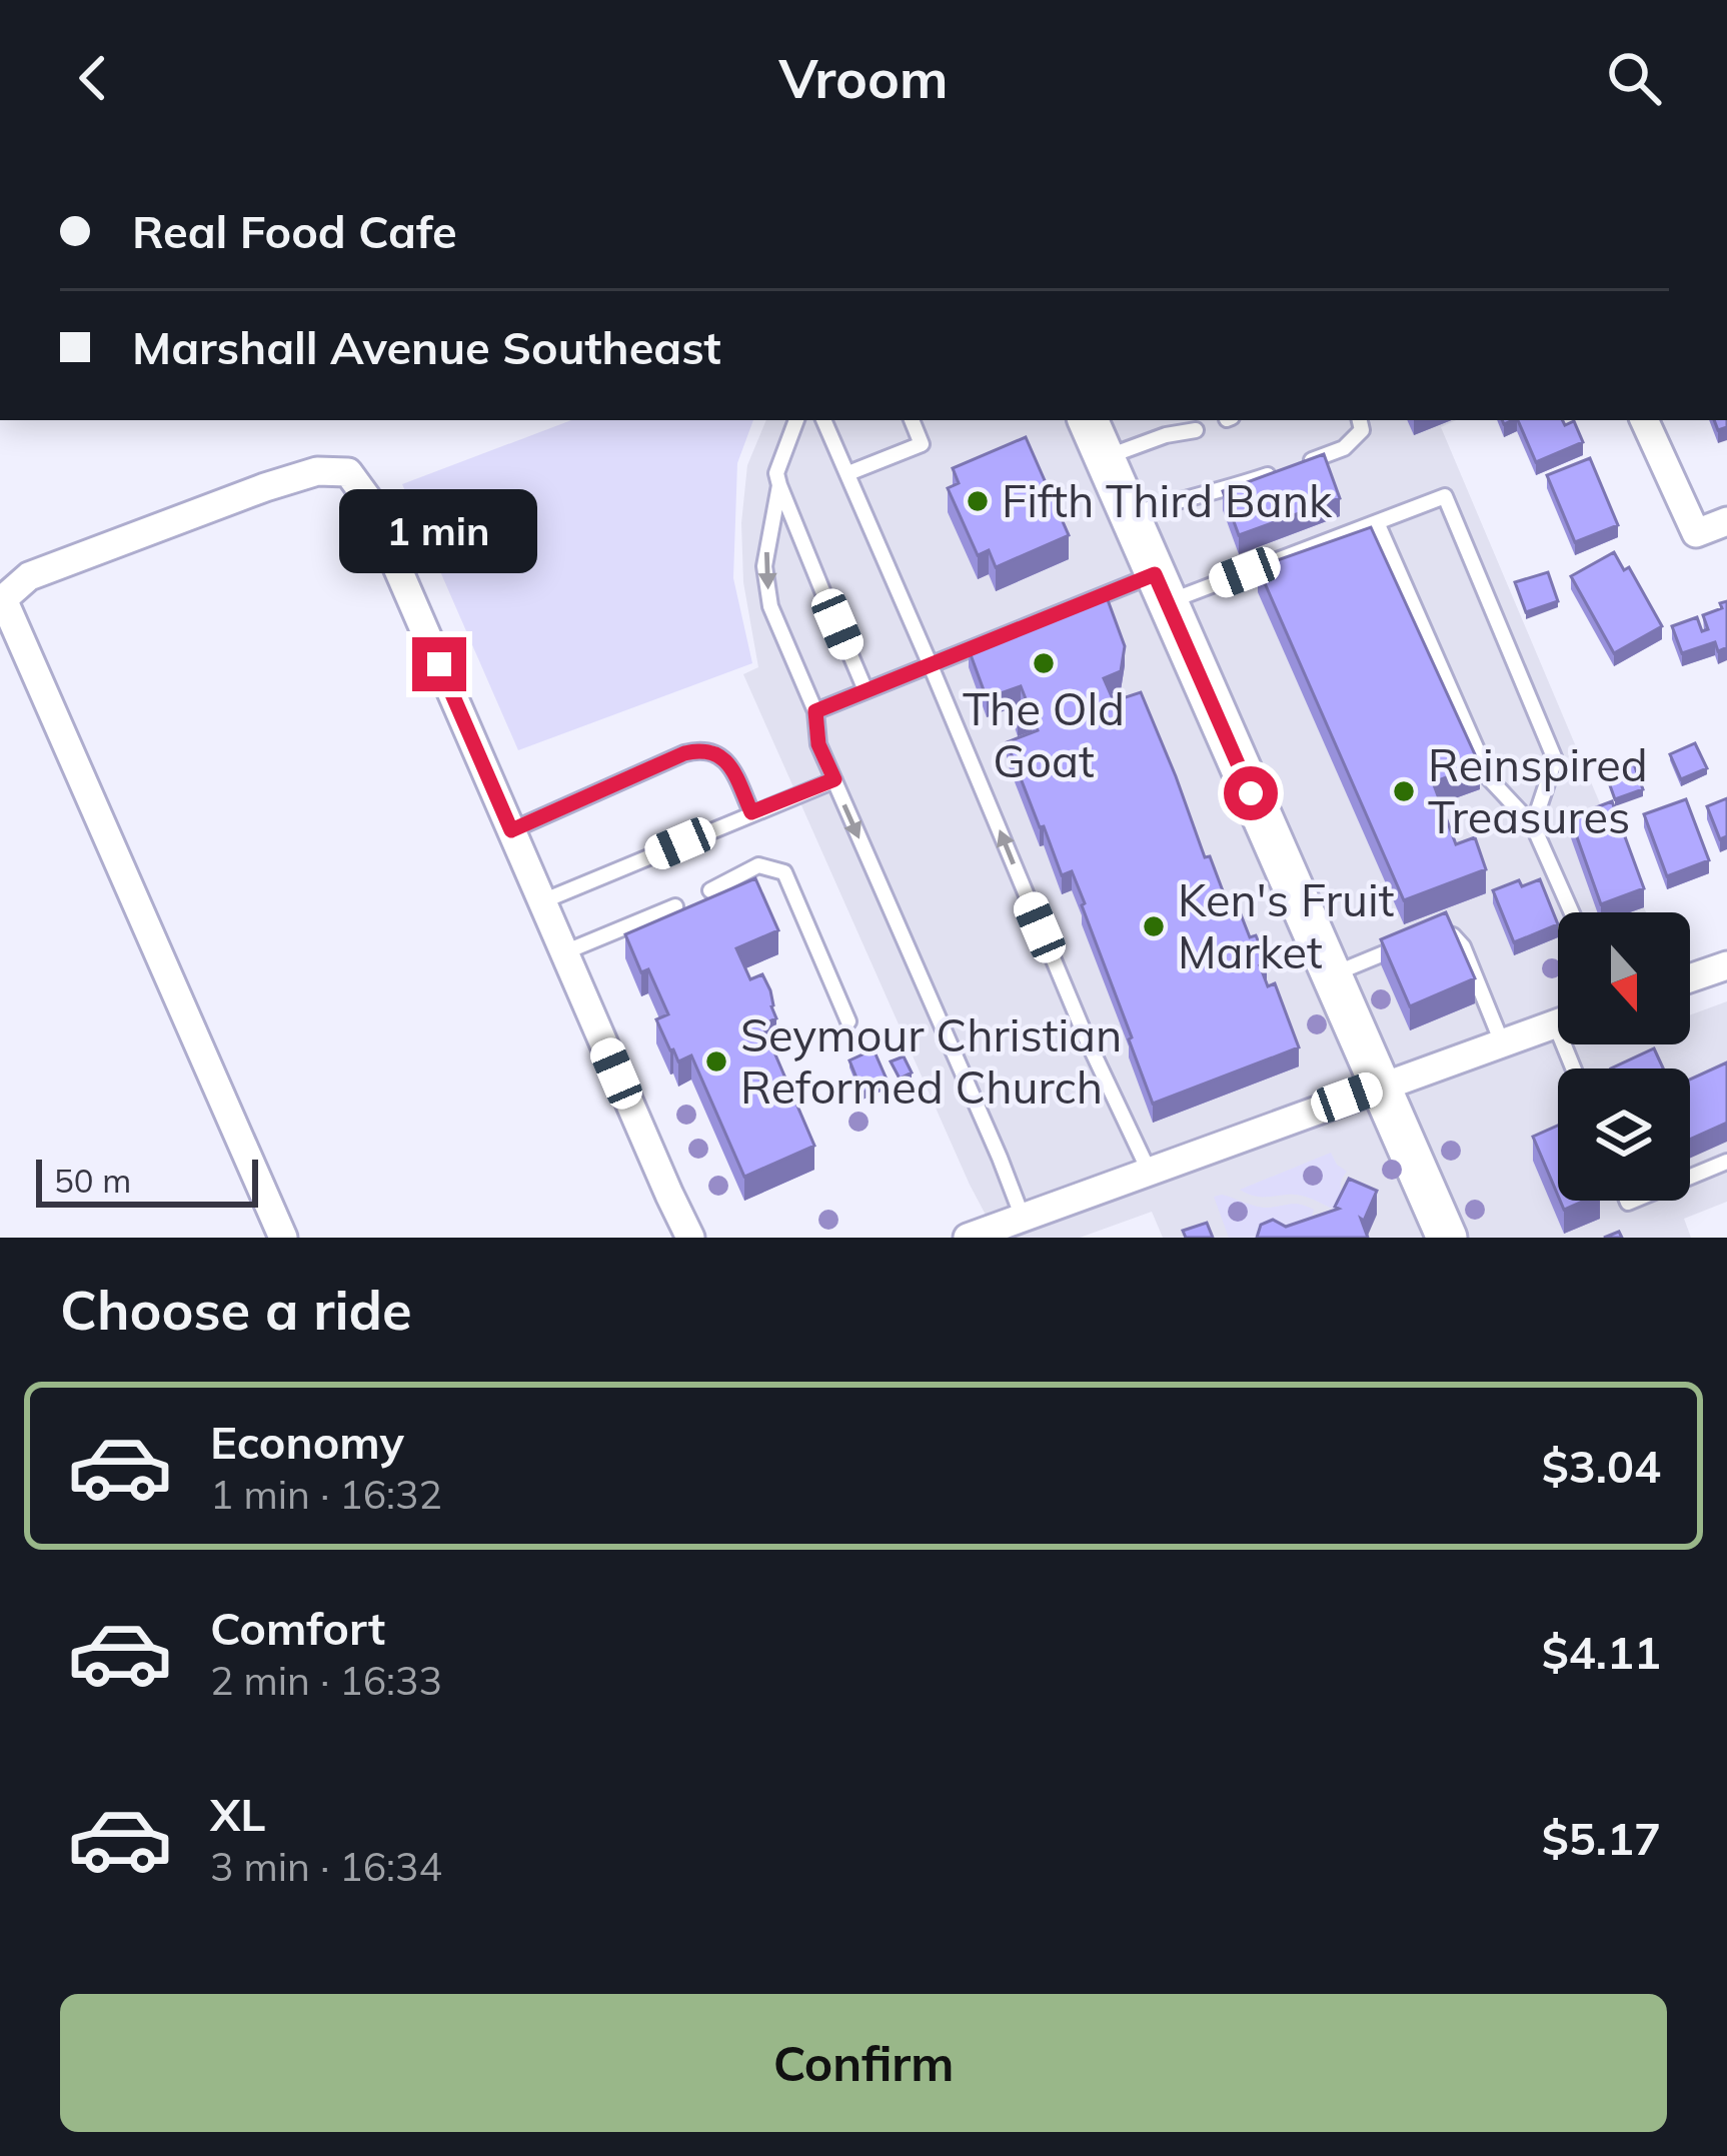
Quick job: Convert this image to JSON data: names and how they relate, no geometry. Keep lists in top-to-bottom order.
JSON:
{
  "places": [
    "Fifth Third Bank",
    "The Old Goat",
    "Reinspired Treasures",
    "Ken's Fruit Market",
    "Seymour Christian Reformed Church"
  ],
  "scale_bar": "50 m",
  "north": "bottom",
  "page": {
    "header": "Vroom",
    "banner": ["Real Food Cafe", "Marshall Avenue Southeast"],
    "bubble": "1 min",
    "scale": "50 m",
    "heading": "Choose a ride",
    "list": [
      {
        "name": "Economy",
        "note": "1 min · 16:32",
        "value": "$3.04"
      },
      {
        "name": "Comfort",
        "note": "2 min · 16:33",
        "value": "$4.11"
      },
      {
        "name": "XL",
        "note": "3 min · 16:34",
        "value": "$5.17"
      }
    ],
    "buttons": "Confirm"
  }
}
